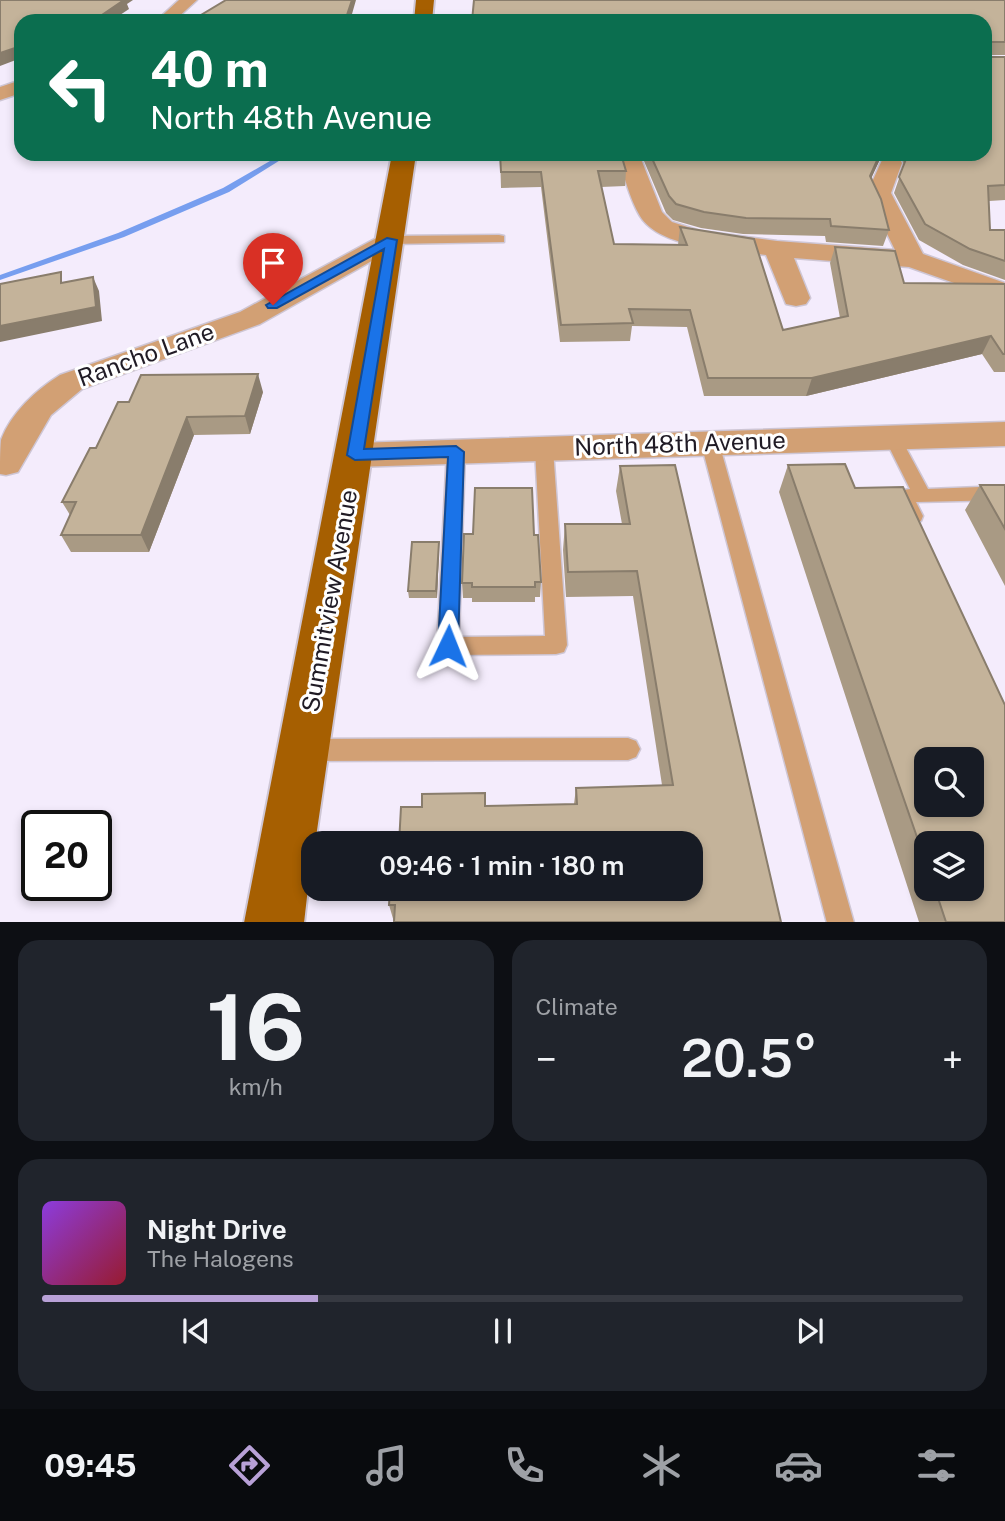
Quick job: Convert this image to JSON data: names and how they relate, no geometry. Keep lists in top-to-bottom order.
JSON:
{
  "streets": {
    "main road": ["Summitview Avenue"],
    "street": ["Rancho Lane", "North 48th Avenue"]
  },
  "crossings": [
    ["Rancho Lane", "Summitview Avenue"],
    ["North 48th Avenue", "Summitview Avenue"]
  ],
  "page": {
    "turn": ["40 m", "North 48th Avenue"],
    "limit": "20",
    "trip": "09:46 · 1 min · 180 m",
    "tile": [
      ["16", "km/h"],
      "Climate"
    ],
    "heat": ["−", "20.5°", "+"],
    "song": ["Night Drive", "The Halogens"],
    "tabs": "09:45"
  }
}
